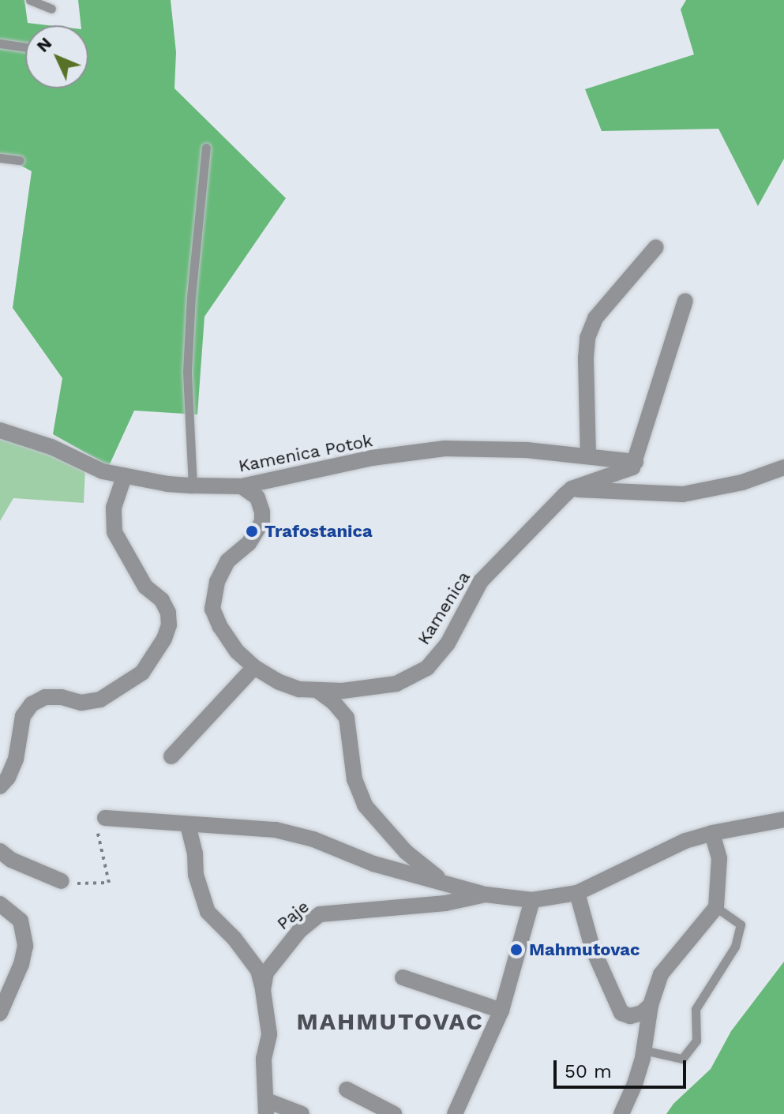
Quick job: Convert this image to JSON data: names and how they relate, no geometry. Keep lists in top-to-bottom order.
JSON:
{
  "streets": {
    "street": ["Kamenica Potok", "Kamenica", "Paje"]
  },
  "crossings": [
    ["Kamenica Potok", "Kamenica"]
  ],
  "districts": ["MAHMUTOVAC"],
  "places": ["Trafostanica", "Mahmutovac"],
  "scale_bar": "50 m",
  "north": "top left"
}
